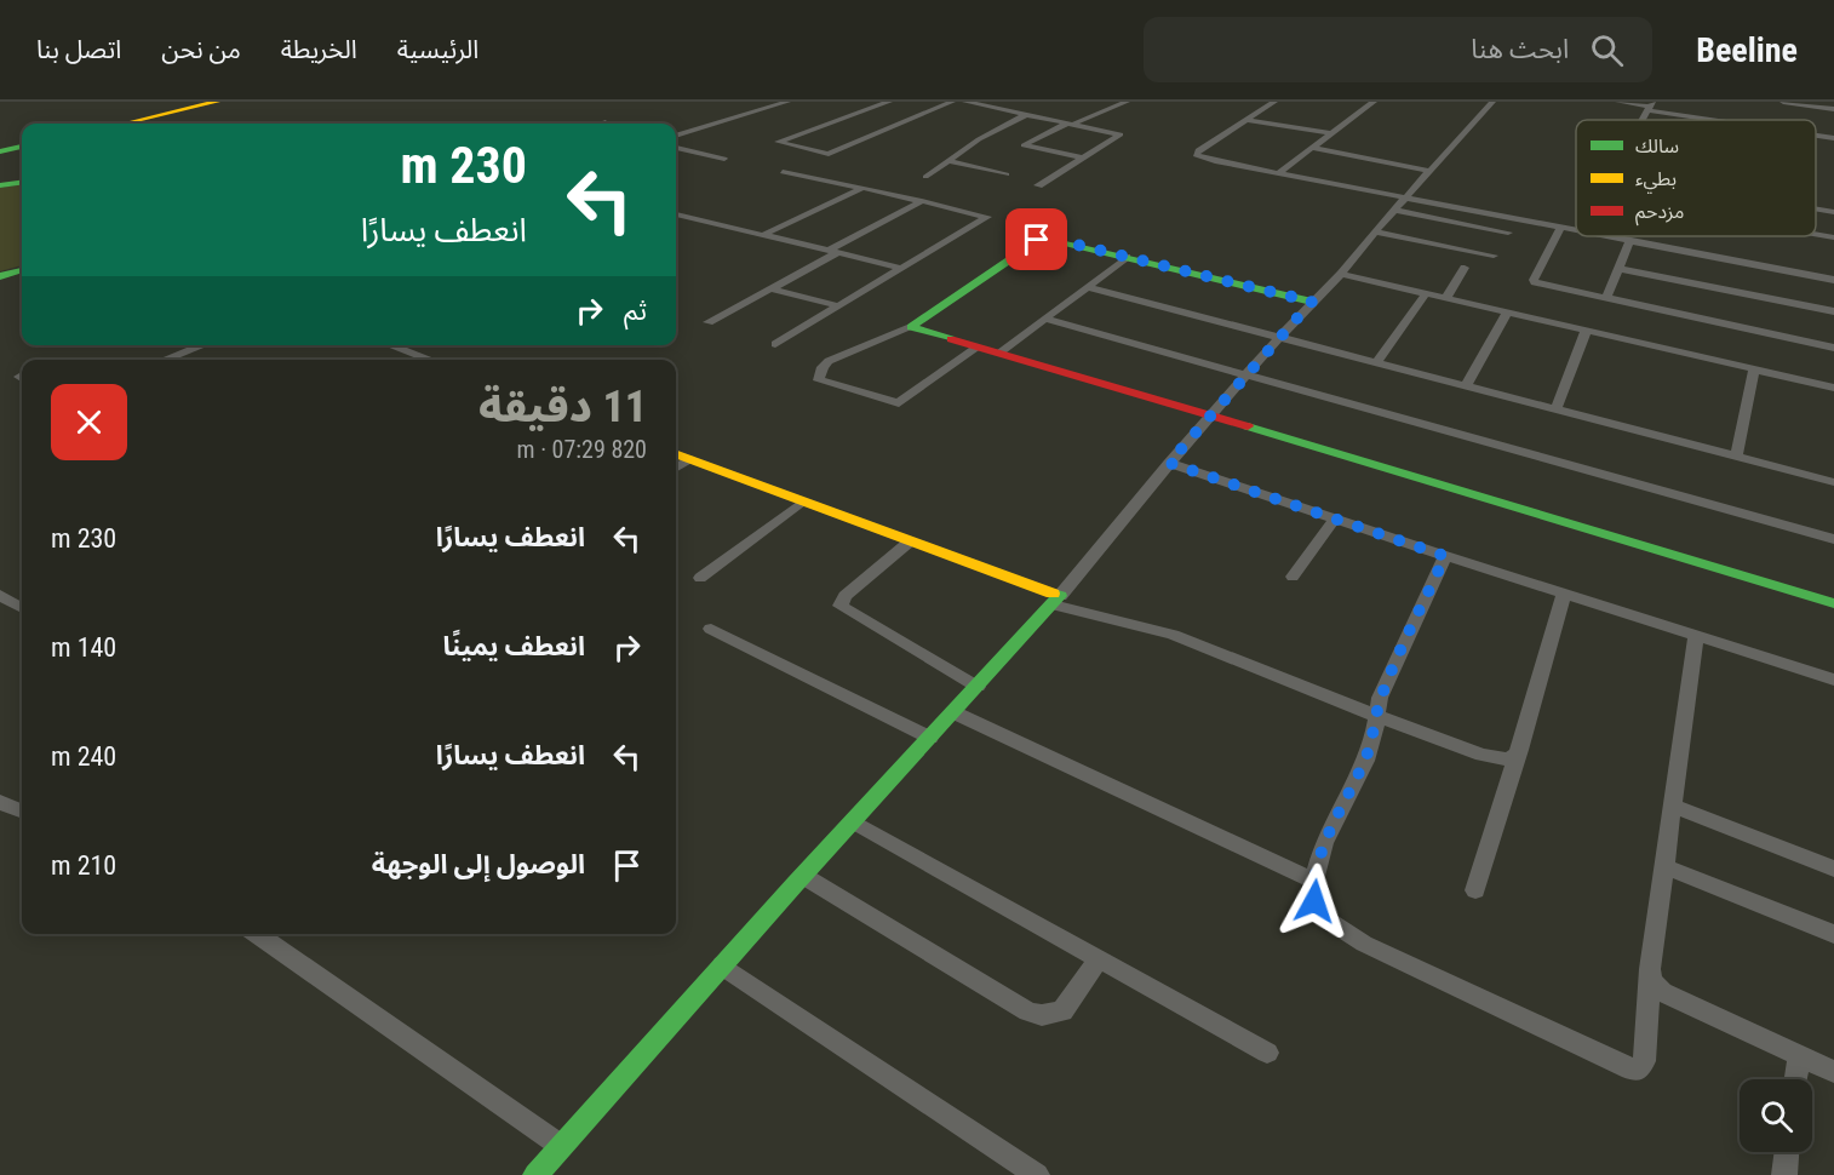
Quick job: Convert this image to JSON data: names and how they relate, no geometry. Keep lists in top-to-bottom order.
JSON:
{
  "legend": ["سالك", "بطيء", "مزدحم"],
  "page": {
    "header": "Beeline",
    "search": "ابحث هنا",
    "nav": [
      "الرئيسية",
      "الخريطة",
      "من نحن",
      "اتصل بنا"
    ],
    "turn": ["230 m", "انعطف يسارًا"],
    "then": "ثم",
    "heading": ["11 دقيقة", "820 m · 07:29"],
    "list": [
      {
        "name": "انعطف يسارًا",
        "value": "230 m"
      },
      {
        "name": "انعطف يمينًا",
        "value": "140 m"
      },
      {
        "name": "انعطف يسارًا",
        "value": "240 m"
      },
      {
        "name": "الوصول إلى الوجهة",
        "value": "210 m"
      }
    ]
  }
}
